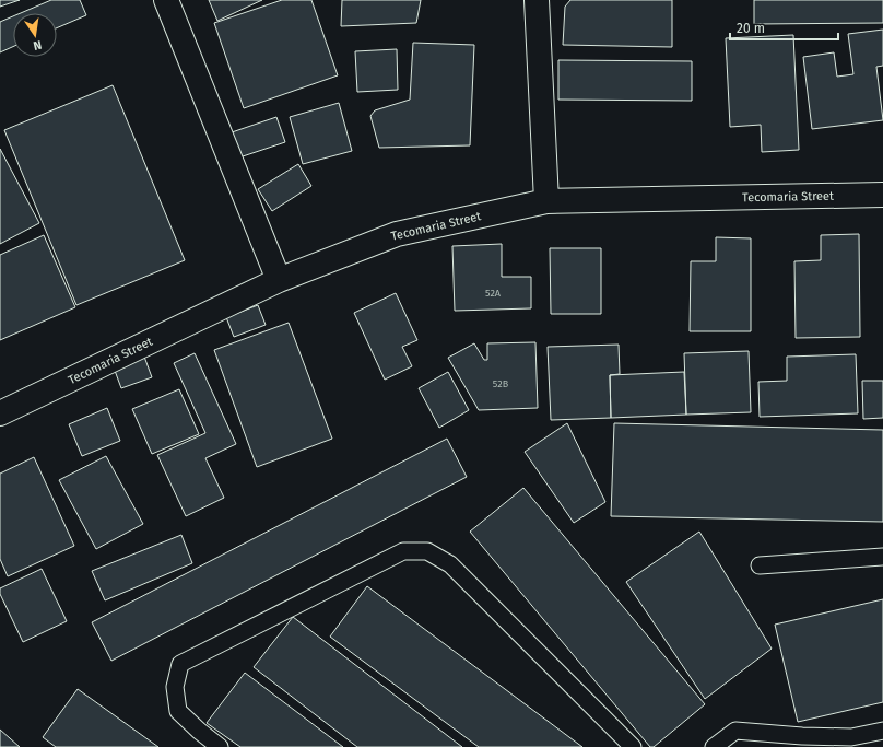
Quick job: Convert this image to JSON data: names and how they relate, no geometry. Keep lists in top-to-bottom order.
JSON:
{
  "streets": {
    "street": ["Tecomaria Street"]
  },
  "house_numbers": ["52A", "52B"],
  "scale_bar": "20 m",
  "north": "bottom"
}
